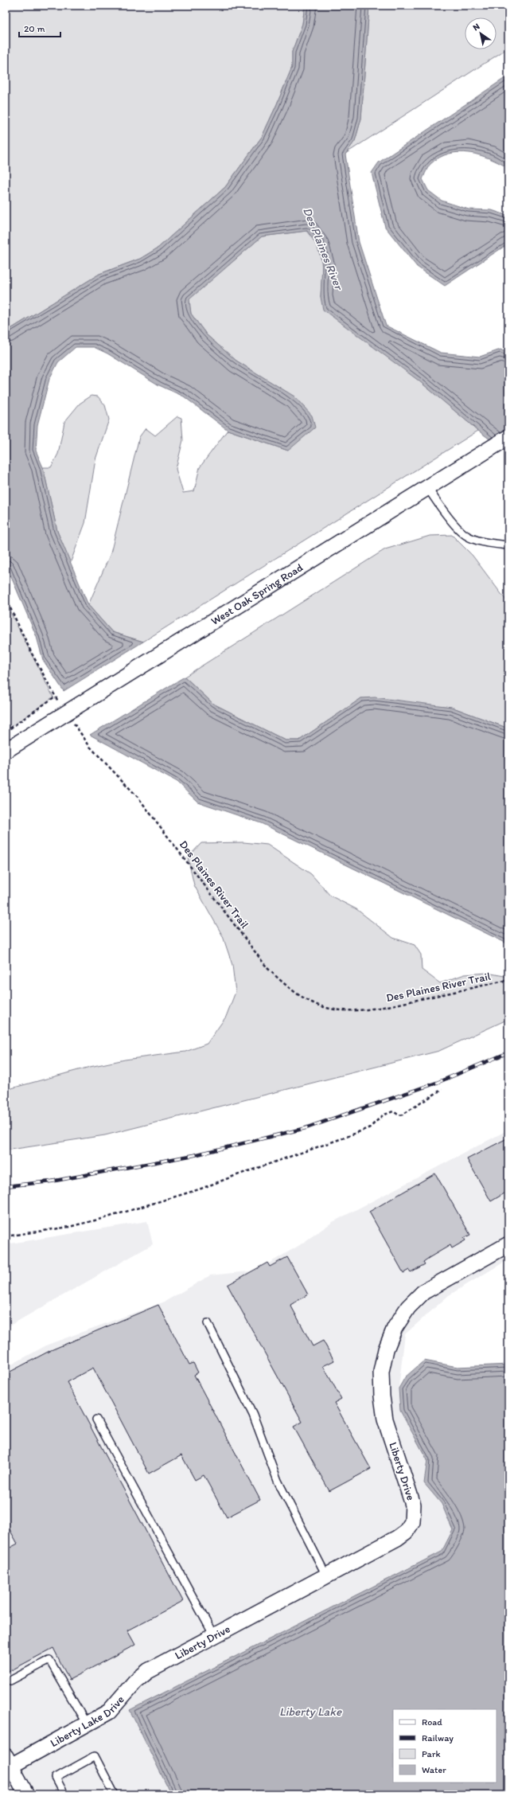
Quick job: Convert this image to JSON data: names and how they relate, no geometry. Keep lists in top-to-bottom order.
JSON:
{
  "streets": {
    "street": ["West Oak Spring Road", "Liberty Drive", "Liberty Lake Drive"],
    "path": ["Des Plaines River Trail"]
  },
  "crossings": [
    ["West Oak Spring Road", "Des Plaines River Trail"],
    ["Liberty Drive", "Liberty Lake Drive"]
  ],
  "water": ["Des Plaines River", "Liberty Lake"],
  "legend": [
    "Road",
    "Railway",
    "Park",
    "Water"
  ],
  "scale_bar": "20 m",
  "north": "top left"
}
